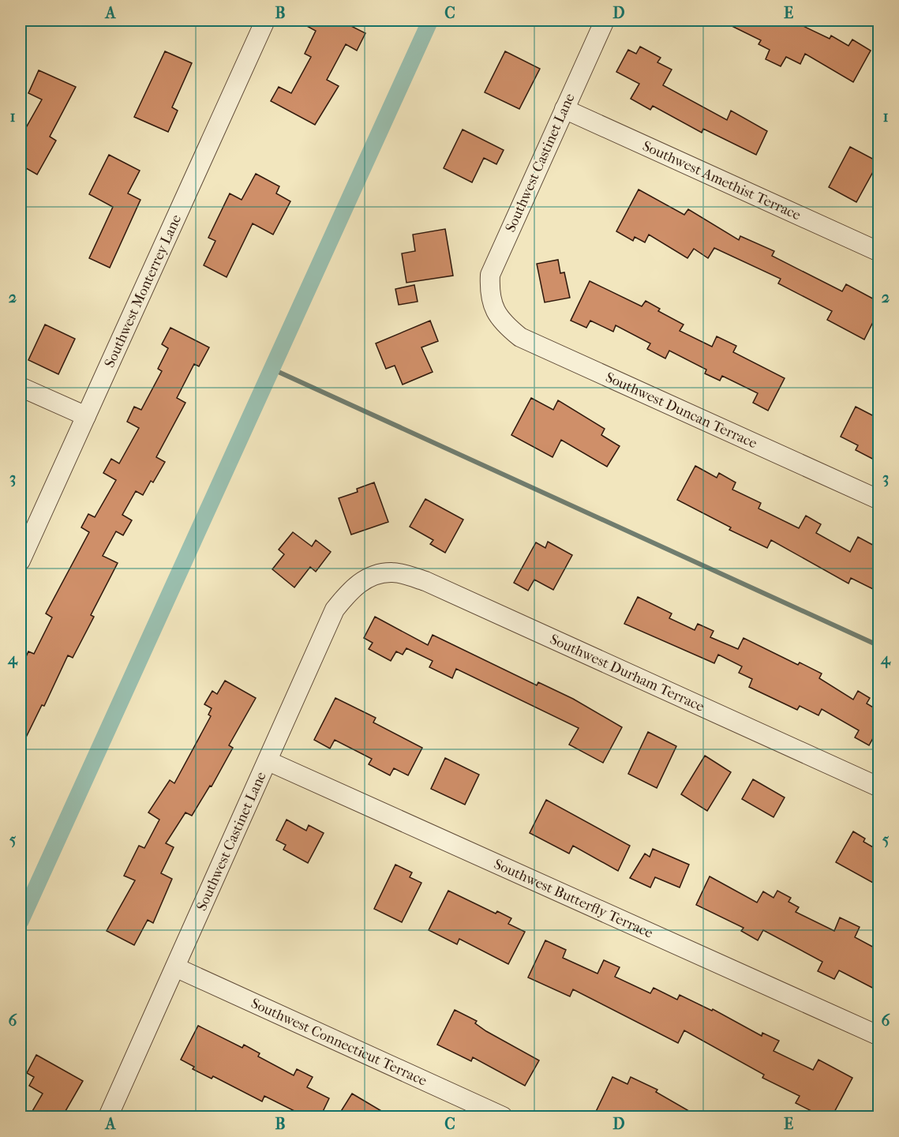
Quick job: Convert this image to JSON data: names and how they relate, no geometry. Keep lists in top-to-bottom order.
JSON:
{
  "streets": {
    "street": [
      "Southwest Castinet Lane",
      "Southwest Amethist Terrace",
      "Southwest Monterrey Lane",
      "Southwest Duncan Terrace",
      "Southwest Durham Terrace",
      "Southwest Butterfly Terrace",
      "Southwest Connecticut Terrace"
    ]
  },
  "crossings": [
    ["Southwest Castinet Lane", "Southwest Amethist Terrace"],
    ["Southwest Castinet Lane", "Southwest Duncan Terrace"],
    ["Southwest Castinet Lane", "Southwest Durham Terrace"],
    ["Southwest Castinet Lane", "Southwest Butterfly Terrace"],
    ["Southwest Castinet Lane", "Southwest Connecticut Terrace"]
  ],
  "grid": {
    "columns": [
      "A",
      "B",
      "C",
      "D",
      "E"
    ],
    "rows": [
      "1",
      "2",
      "3",
      "4",
      "5",
      "6"
    ]
  }
}
